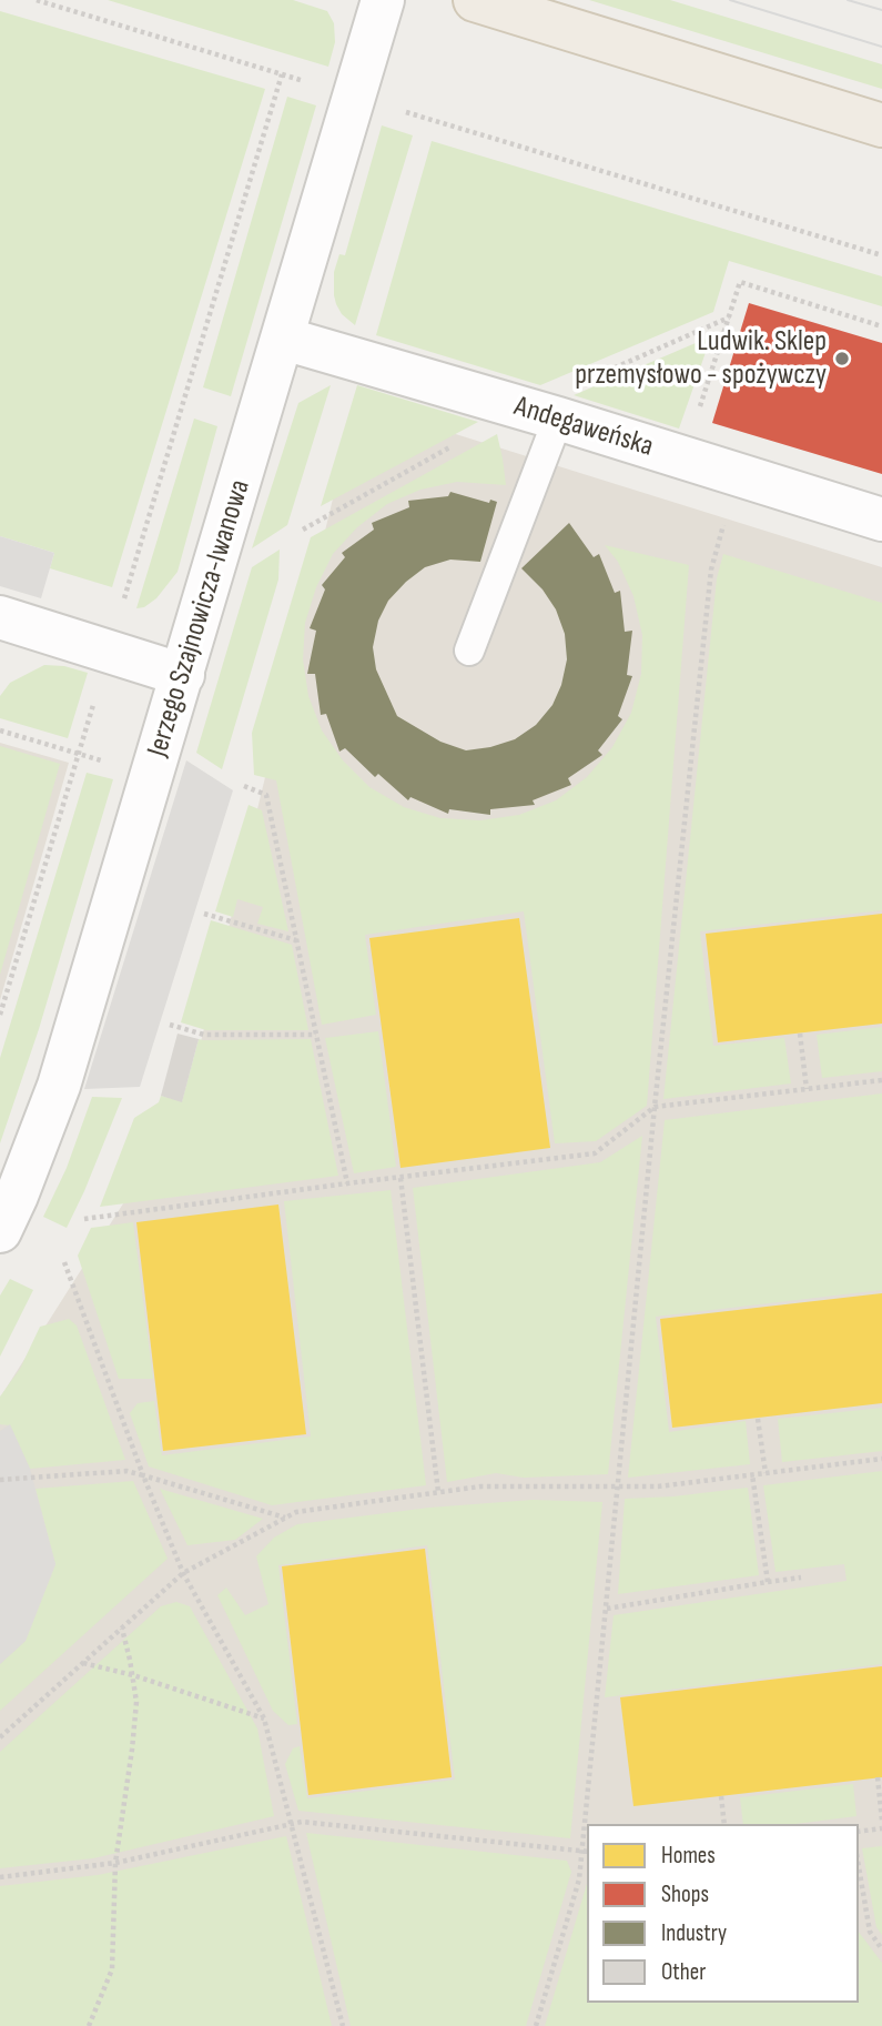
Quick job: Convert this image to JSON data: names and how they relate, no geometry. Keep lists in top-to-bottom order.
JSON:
{
  "streets": {
    "street": ["Andegaweńska", "Jerzego Szajnowicza-Iwanowa"]
  },
  "crossings": [
    ["Andegaweńska", "Jerzego Szajnowicza-Iwanowa"]
  ],
  "places": ["Ludwik. Sklep przemysłowo - spożywczy"],
  "legend": [
    "Homes",
    "Shops",
    "Industry",
    "Other"
  ]
}
